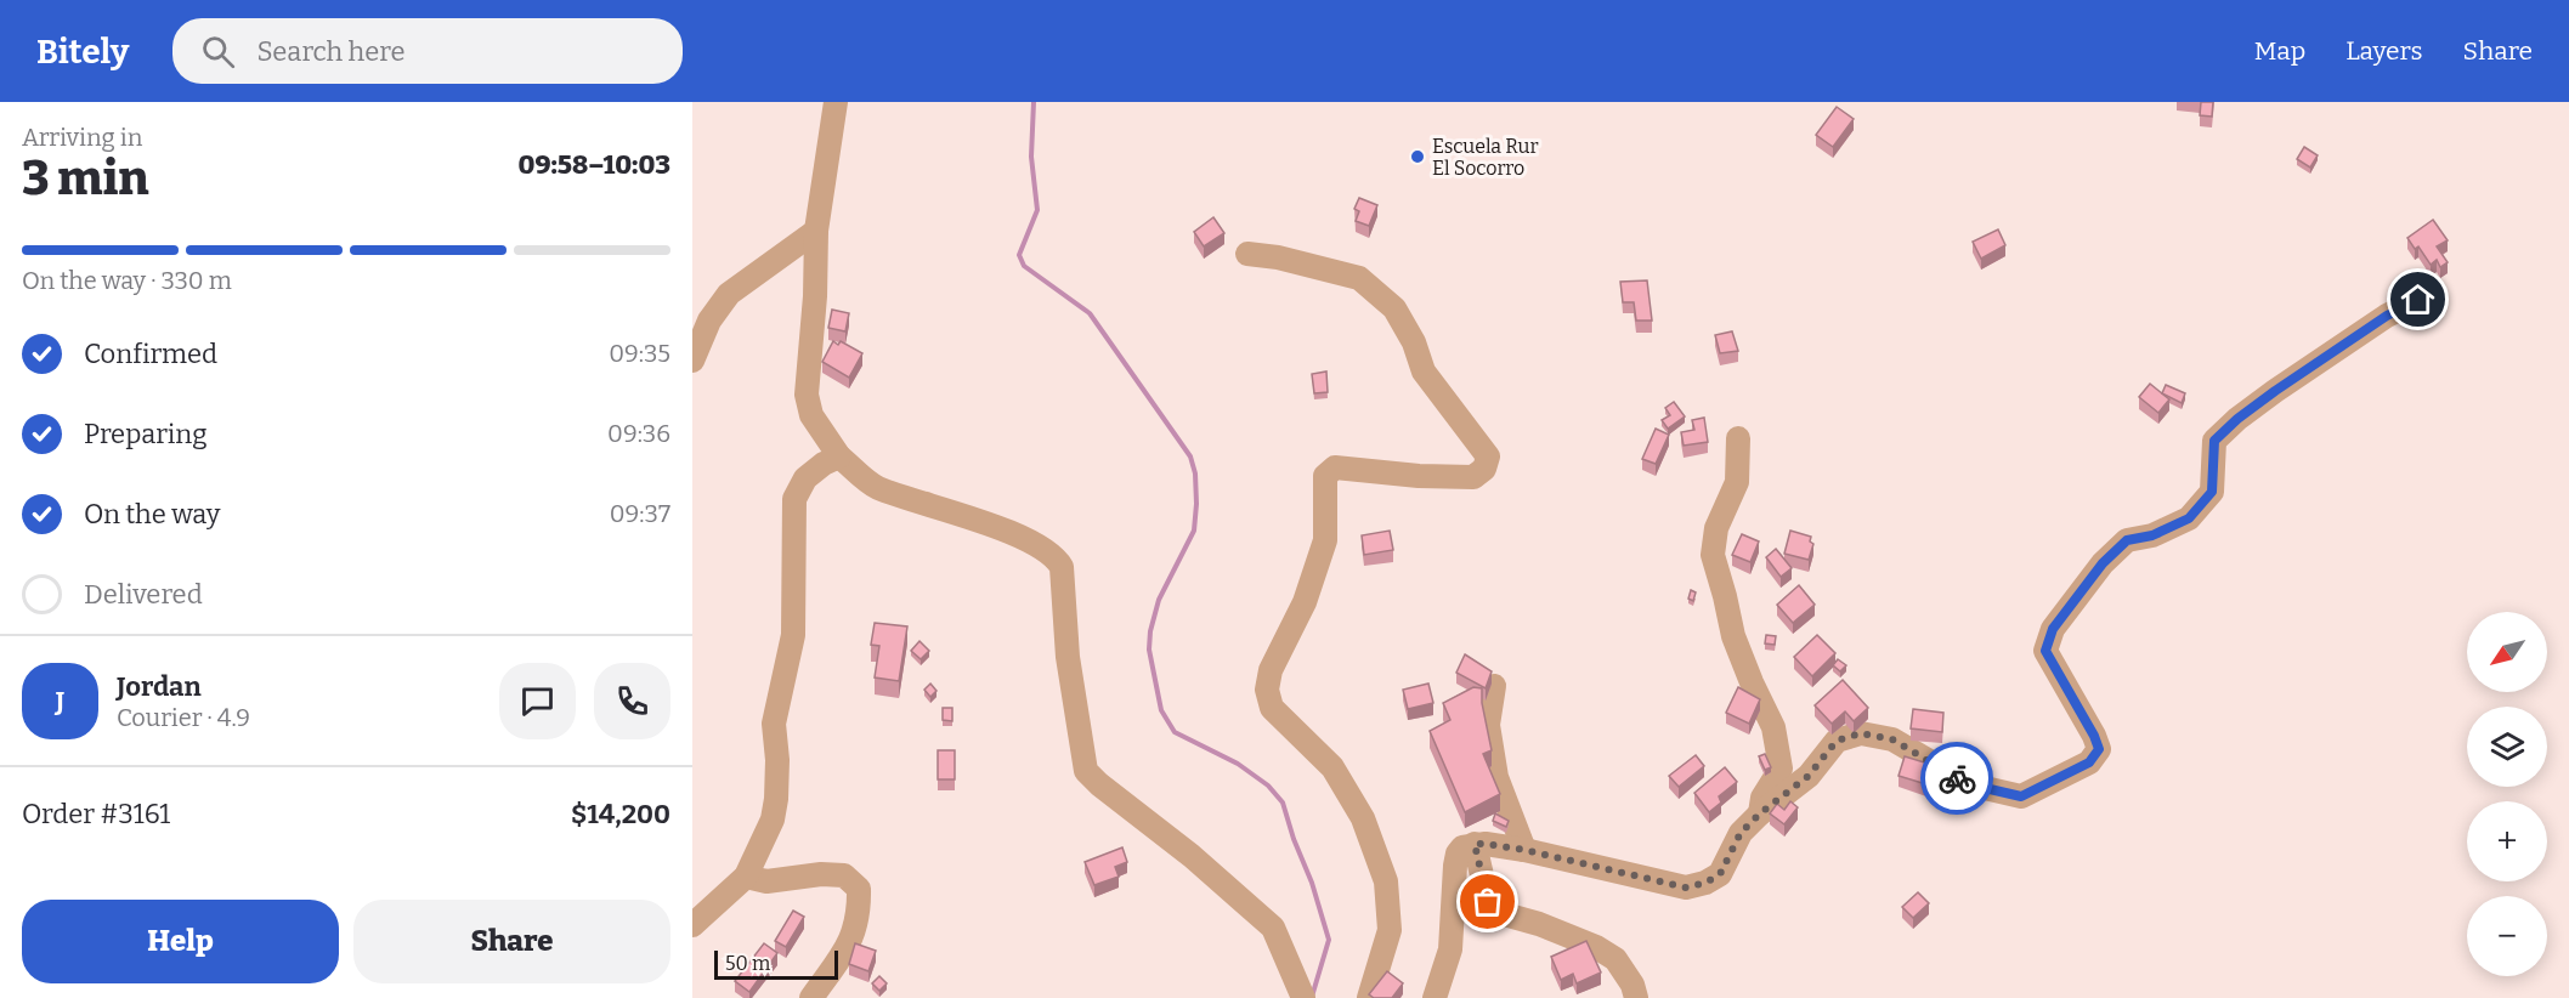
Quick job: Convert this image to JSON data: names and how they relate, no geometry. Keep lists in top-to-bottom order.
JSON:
{
  "places": ["Escuela Rur El Socorro"],
  "scale_bar": "50 m",
  "north": "bottom left",
  "page": {
    "header": "Bitely",
    "search": "Search here",
    "nav": ["Map", "Layers", "Share"],
    "heading": ["3 min", "Arriving in", "09:58–10:03"],
    "panel": [
      "Jordan",
      "Courier · 4.9",
      "Order #3161",
      "$14,200"
    ],
    "bar": "On the way · 330 m",
    "list": [
      ["Confirmed", "09:35"],
      ["Preparing", "09:36"],
      ["On the way", "09:37"],
      "Delivered"
    ],
    "map_buttons": ["+", "−"],
    "round": "J",
    "buttons": ["Help", "Share"],
    "scale": "50 m"
  }
}
